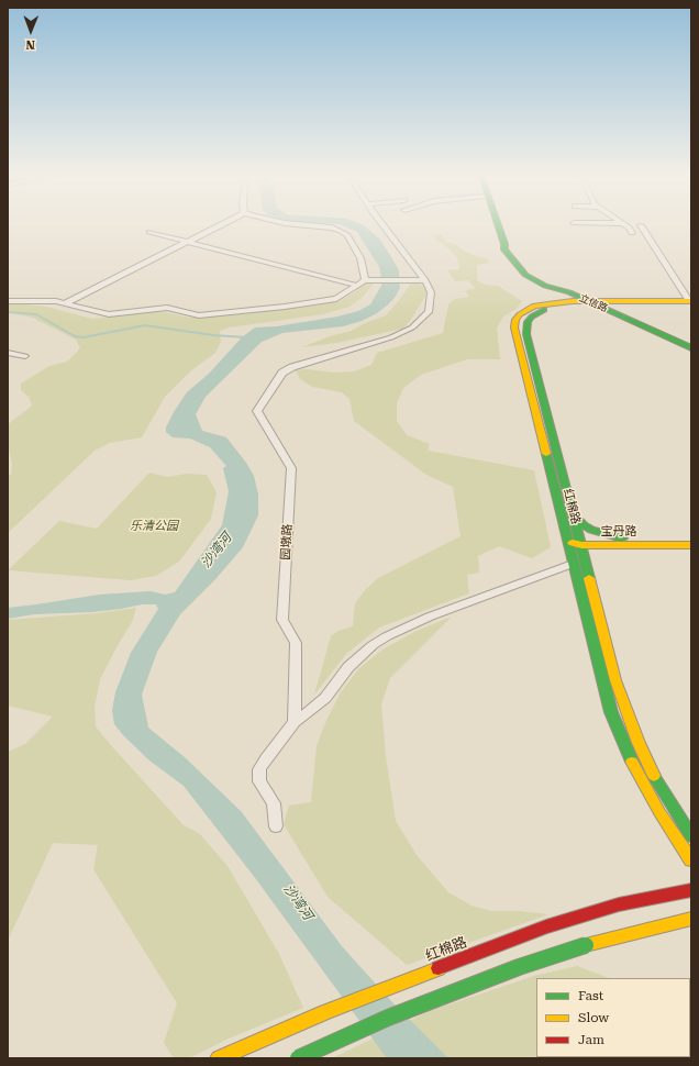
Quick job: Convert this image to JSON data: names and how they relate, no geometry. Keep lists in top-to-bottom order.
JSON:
{
  "streets": {
    "main road": ["立信路", "红棉路", "宝丹路"],
    "street": ["园墩路"]
  },
  "crossings": [
    ["立信路", "红棉路"],
    ["红棉路", "宝丹路"]
  ],
  "water": ["沙湾河"],
  "parks": ["乐清公园"],
  "legend": ["Fast", "Slow", "Jam"],
  "north": "bottom"
}
